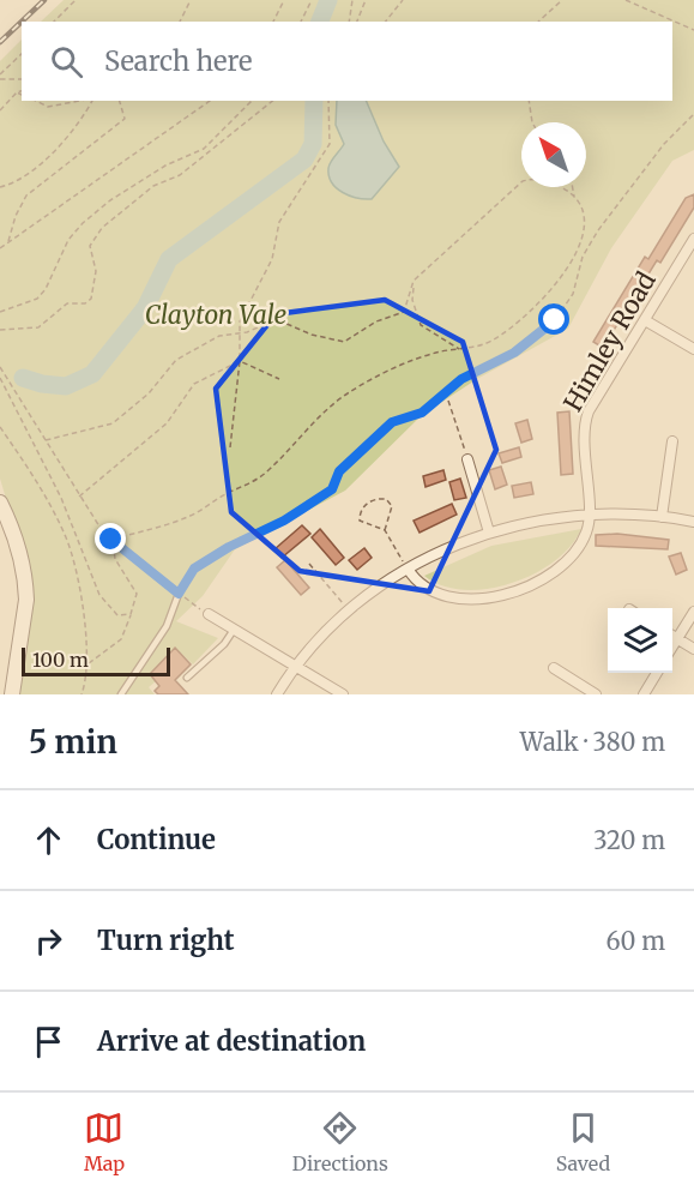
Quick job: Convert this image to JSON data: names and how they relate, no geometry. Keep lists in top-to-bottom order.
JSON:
{
  "streets": {
    "street": ["Himley Road"]
  },
  "parks": ["Clayton Vale"],
  "scale_bar": "100 m",
  "north": "top left",
  "page": {
    "search": "Search here",
    "scale": "100 m",
    "heading": ["5 min", "Walk · 380 m"],
    "list": [
      ["Continue", "320 m"],
      ["Turn right", "60 m"],
      "Arrive at destination"
    ],
    "nav": ["Map", "Directions", "Saved"]
  }
}
